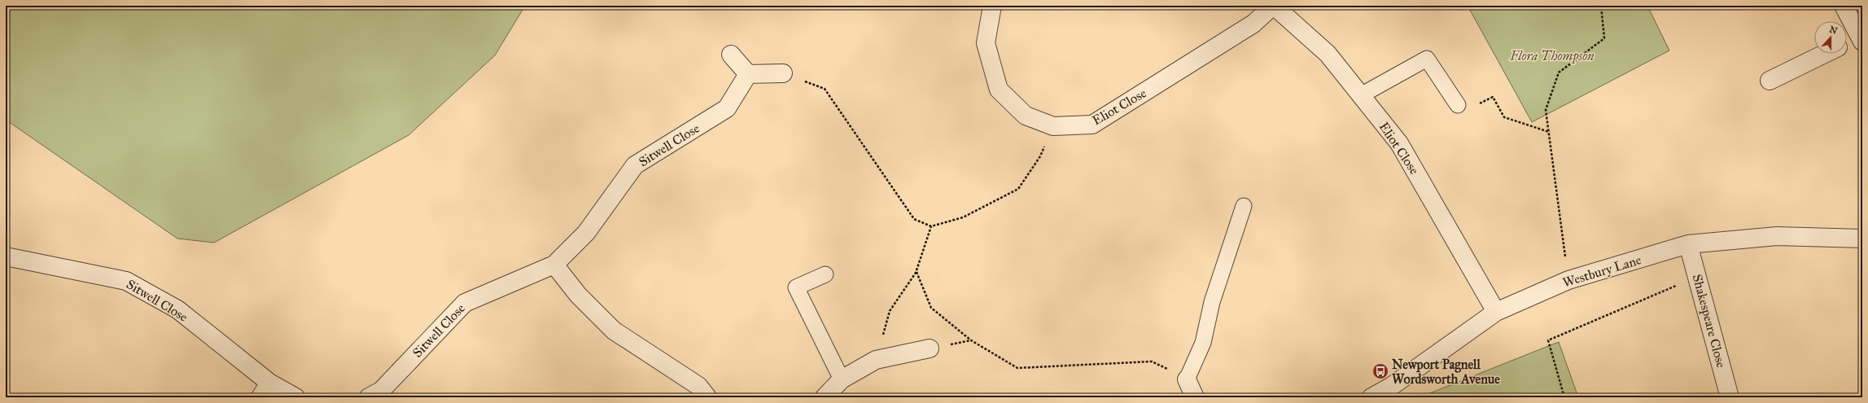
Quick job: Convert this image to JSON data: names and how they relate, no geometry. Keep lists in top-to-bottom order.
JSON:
{
  "streets": {
    "street": [
      "Eliot Close",
      "Sitwell Close",
      "Westbury Lane",
      "Shakespeare Close"
    ]
  },
  "crossings": [
    ["Eliot Close", "Westbury Lane"],
    ["Westbury Lane", "Shakespeare Close"]
  ],
  "parks": ["Flora Thompson"],
  "places": {
    "bus stop": ["Newport Pagnell Wordsworth Avenue"]
  },
  "north": "top"
}
